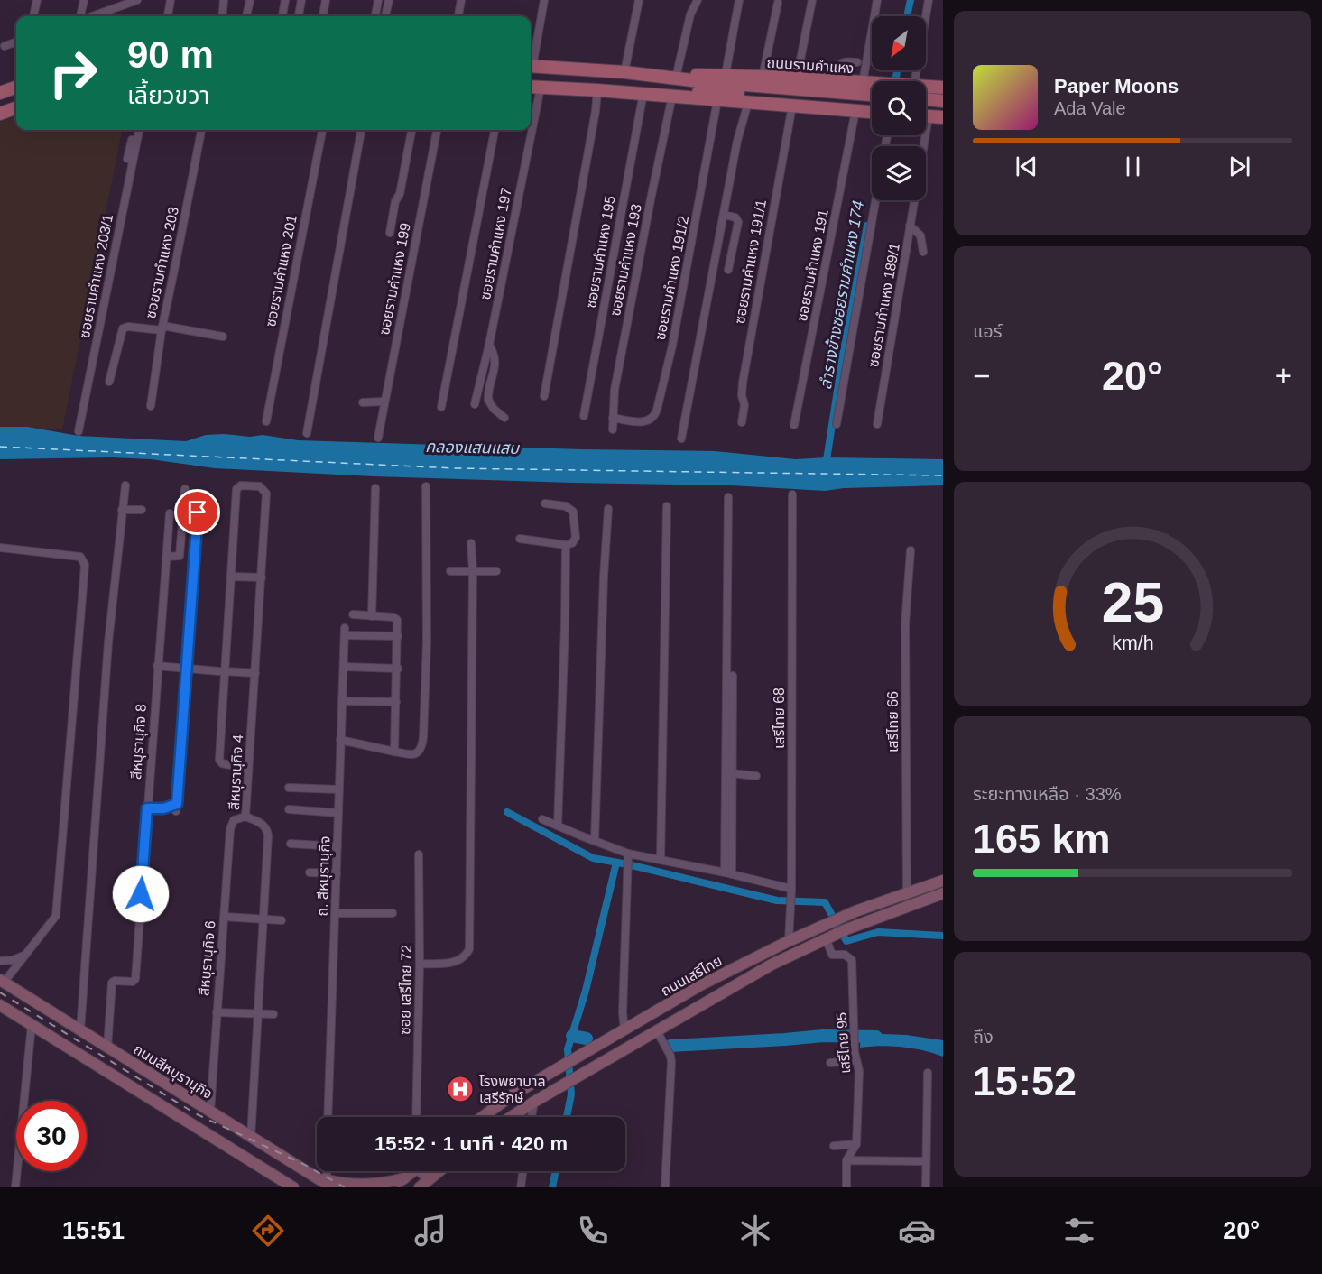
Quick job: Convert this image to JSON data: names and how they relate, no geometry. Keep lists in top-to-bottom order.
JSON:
{
  "streets": {
    "main road": ["ถนนรามคำแหง", "ถนนเสรีไทย", "ถนนสีหบุรานุกิจ"],
    "street": [
      "ซอยรามคำแหง 197",
      "ซอยรามคำแหง 195",
      "ซอยรามคำแหง 193",
      "ซอยรามคำแหง 191/1",
      "ซอยรามคำแหง 203",
      "ซอยรามคำแหง 191",
      "ซอยรามคำแหง 201",
      "ซอยรามคำแหง 203/1",
      "ซอยรามคำแหง 191/2",
      "ซอยรามคำแหง 199",
      "ซอยรามคำแหง 189/1",
      "เสรีไทย 68",
      "เสรีไทย 66",
      "สีหบุรานุกิจ 8",
      "สีหบุรานุกิจ 4",
      "ถ. สีหบุรานุกิจ",
      "สีหบุรานุกิจ 6",
      "ซอย เสรีไทย 72",
      "เสรีไทย 95"
    ]
  },
  "crossings": [
    ["ซอยรามคำแหง 193", "ซอยรามคำแหง 191/2"],
    ["เสรีไทย 68", "ถนนเสรีไทย"],
    ["เสรีไทย 66", "ถนนเสรีไทย"],
    ["สีหบุรานุกิจ 8", "ถนนสีหบุรานุกิจ"],
    ["สีหบุรานุกิจ 4", "สีหบุรานุกิจ 6"],
    ["สีหบุรานุกิจ 4", "ถนนสีหบุรานุกิจ"],
    ["สีหบุรานุกิจ 6", "ถนนสีหบุรานุกิจ"],
    ["ถนนเสรีไทย", "เสรีไทย 95"]
  ],
  "water": ["ลำรางข้างซอยรามคำแหง 174", "คลองแสนแสบ"],
  "places": {
    "hospital": ["โรงพยาบาล เสรีรักษ์"]
  },
  "north": "bottom left",
  "page": {
    "turn": ["90 m", "เลี้ยวขวา"],
    "song": ["Paper Moons", "Ada Vale"],
    "tile": [
      "แอร์",
      ["ระยะทางเหลือ · 33%", "165 km"],
      ["ถึง", "15:52"]
    ],
    "heat": ["−", "20°", "+"],
    "limit": "30",
    "trip": "15:52 · 1 นาที · 420 m",
    "tabs": ["15:51", "20°"],
    "gauge": ["25", "km/h"]
  }
}
